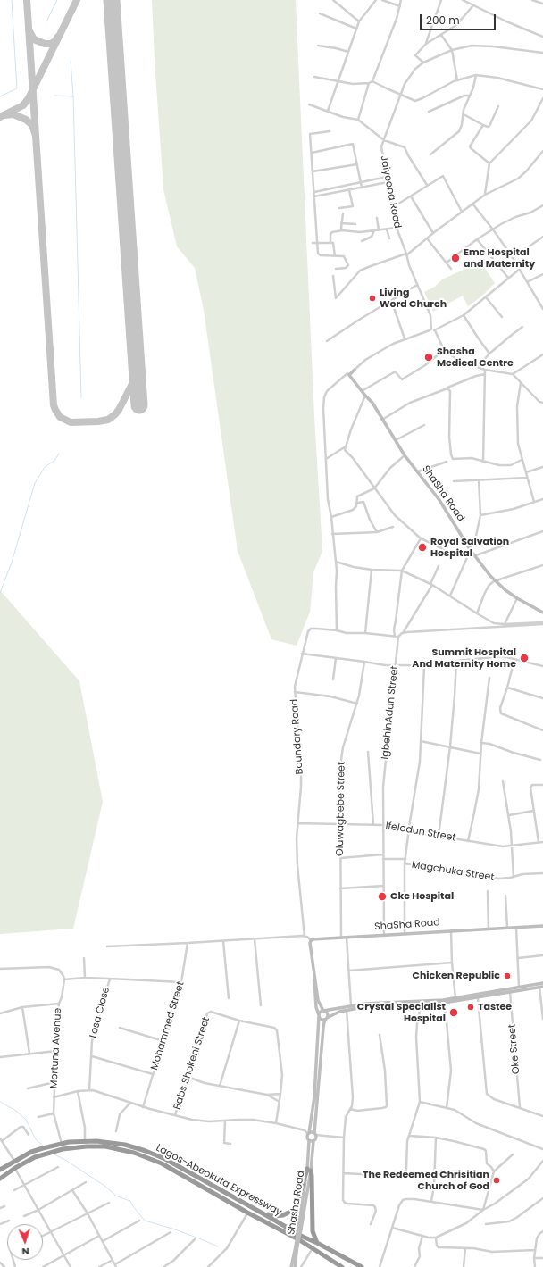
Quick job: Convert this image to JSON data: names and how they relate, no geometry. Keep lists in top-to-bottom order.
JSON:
{
  "streets": {
    "highway": ["Lagos-Abeokuta Expressway"],
    "main road": ["ShaSha Road", "Shasha Road"],
    "street": [
      "Jaiyeoba Road",
      "IgbehinAdun Street",
      "Boundary Road",
      "Oluwagbebe Street",
      "Ifelodun Street",
      "Magchuka Street",
      "Losa Close",
      "Mohammed Street",
      "Mortuna Avenue",
      "Oke Street",
      "Babs Shokeni Street"
    ]
  },
  "crossings": [
    ["ShaSha Road", "IgbehinAdun Street"],
    ["ShaSha Road", "Oluwagbebe Street"],
    ["IgbehinAdun Street", "Boundary Road"],
    ["IgbehinAdun Street", "Ifelodun Street"],
    ["IgbehinAdun Street", "Magchuka Street"],
    ["Boundary Road", "Ifelodun Street"],
    ["Oluwagbebe Street", "Ifelodun Street"],
    ["Mortuna Avenue", "Lagos-Abeokuta Expressway"]
  ],
  "places": [
    "Emc Hospital and Maternity",
    "Living Word Church",
    "Shasha Medical Centre",
    "Royal Salvation Hospital",
    "Summit Hospital And Maternity Home",
    "Ckc Hospital",
    "Chicken Republic",
    "Tastee",
    "Crystal Specialist Hospital",
    "The Redeemed Chrisitian Church of God"
  ],
  "scale_bar": "200 m",
  "north": "bottom"
}
